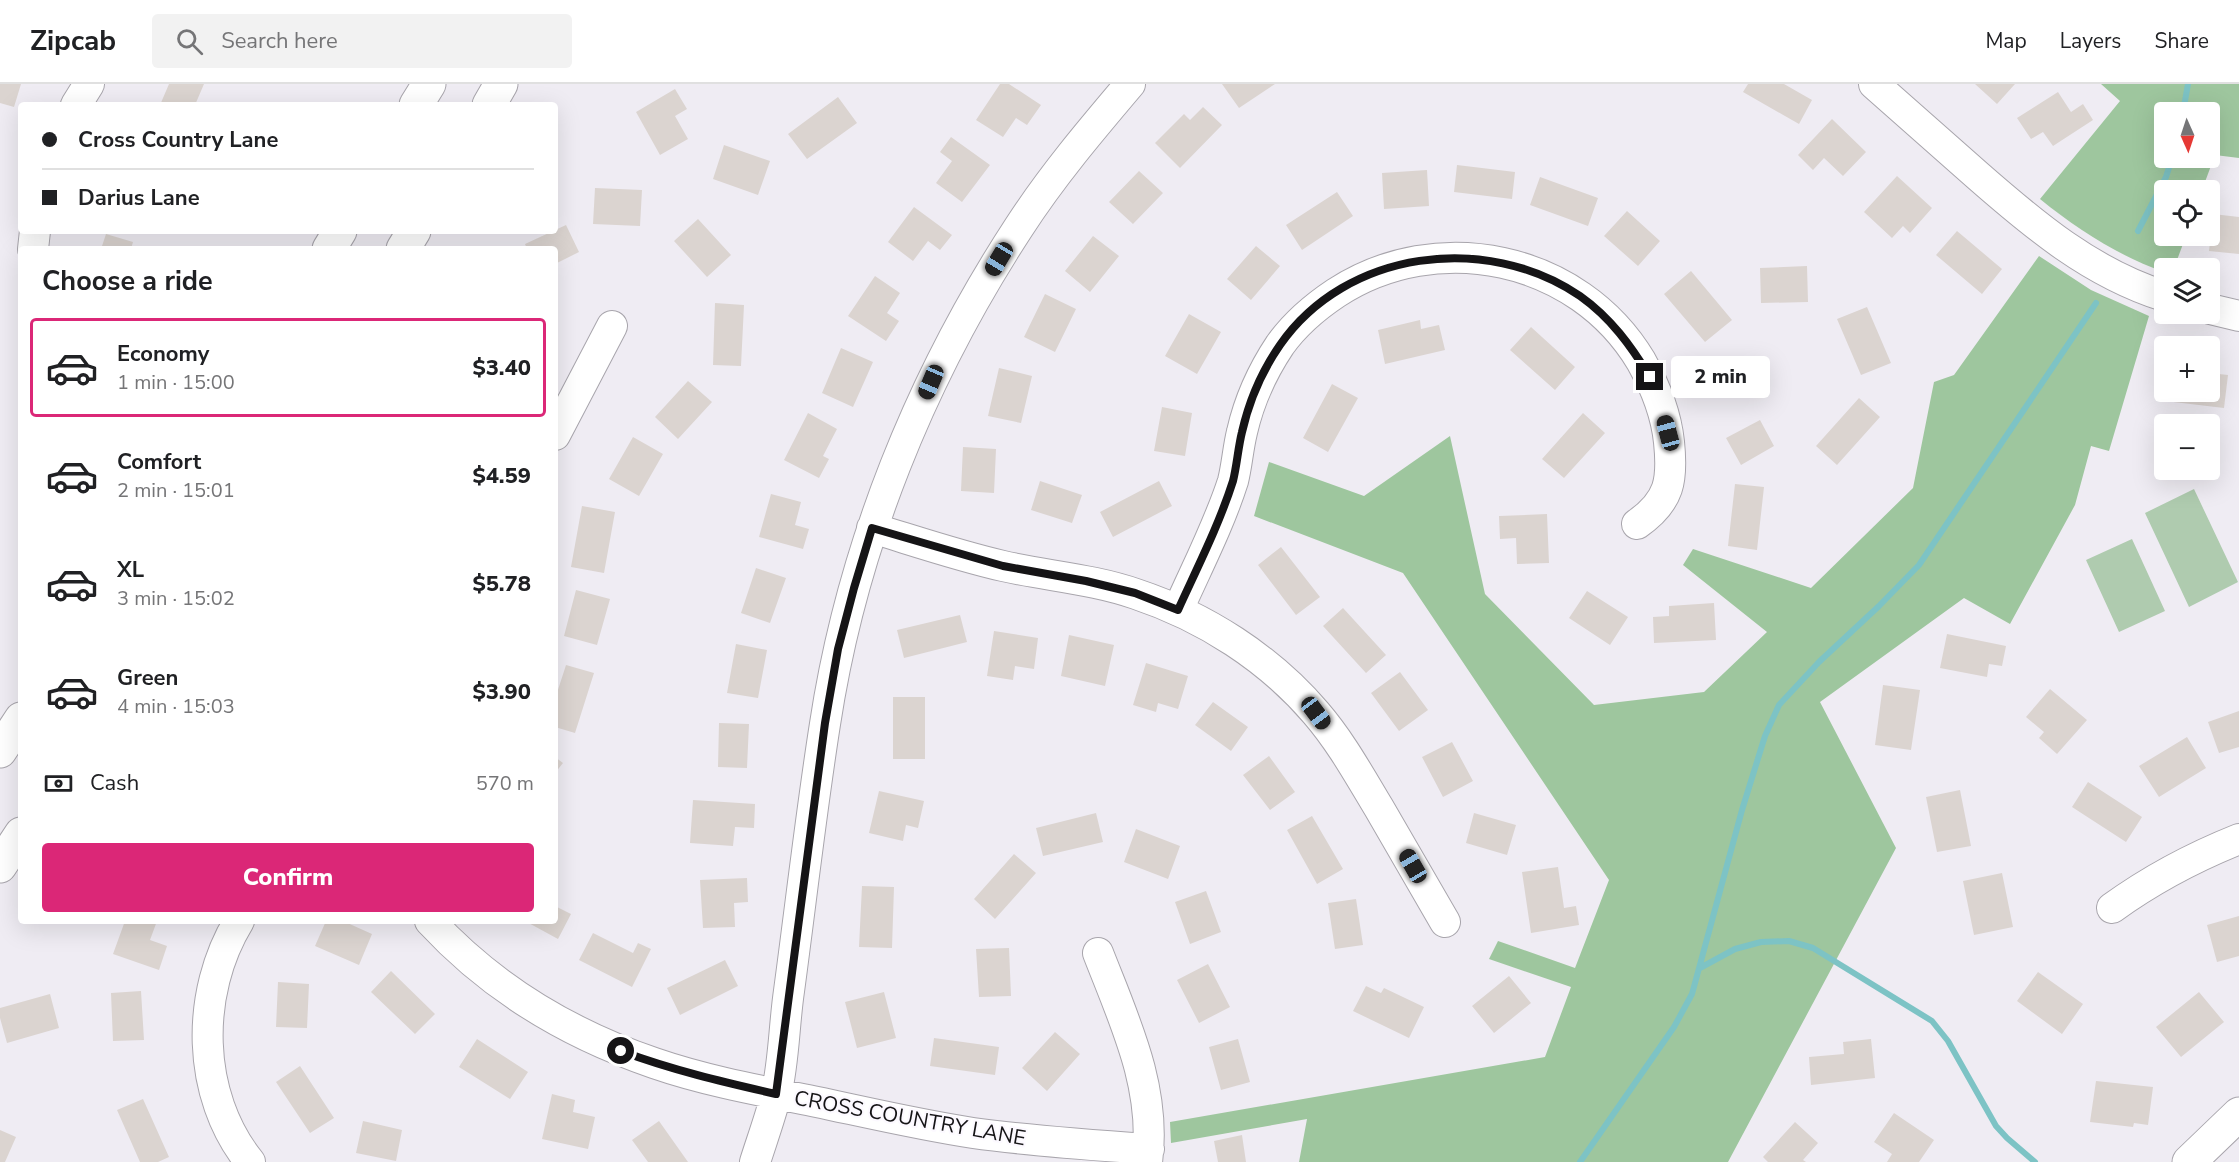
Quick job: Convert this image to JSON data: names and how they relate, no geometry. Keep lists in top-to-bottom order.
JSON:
{
  "streets": {
    "street": ["CROSS COUNTRY LANE"]
  },
  "north": "bottom",
  "page": {
    "header": "Zipcab",
    "search": "Search here",
    "nav": ["Map", "Layers", "Share"],
    "map_buttons": ["+", "−"],
    "banner": ["Cross Country Lane", "Darius Lane"],
    "heading": "Choose a ride",
    "list": [
      {
        "name": "Economy",
        "note": "1 min · 15:00",
        "value": "$3.40"
      },
      {
        "name": "Comfort",
        "note": "2 min · 15:01",
        "value": "$4.59"
      },
      {
        "name": "XL",
        "note": "3 min · 15:02",
        "value": "$5.78"
      },
      {
        "name": "Green",
        "note": "4 min · 15:03",
        "value": "$3.90"
      }
    ],
    "bubble": "2 min",
    "pay": ["Cash", "570 m"],
    "buttons": "Confirm"
  }
}
